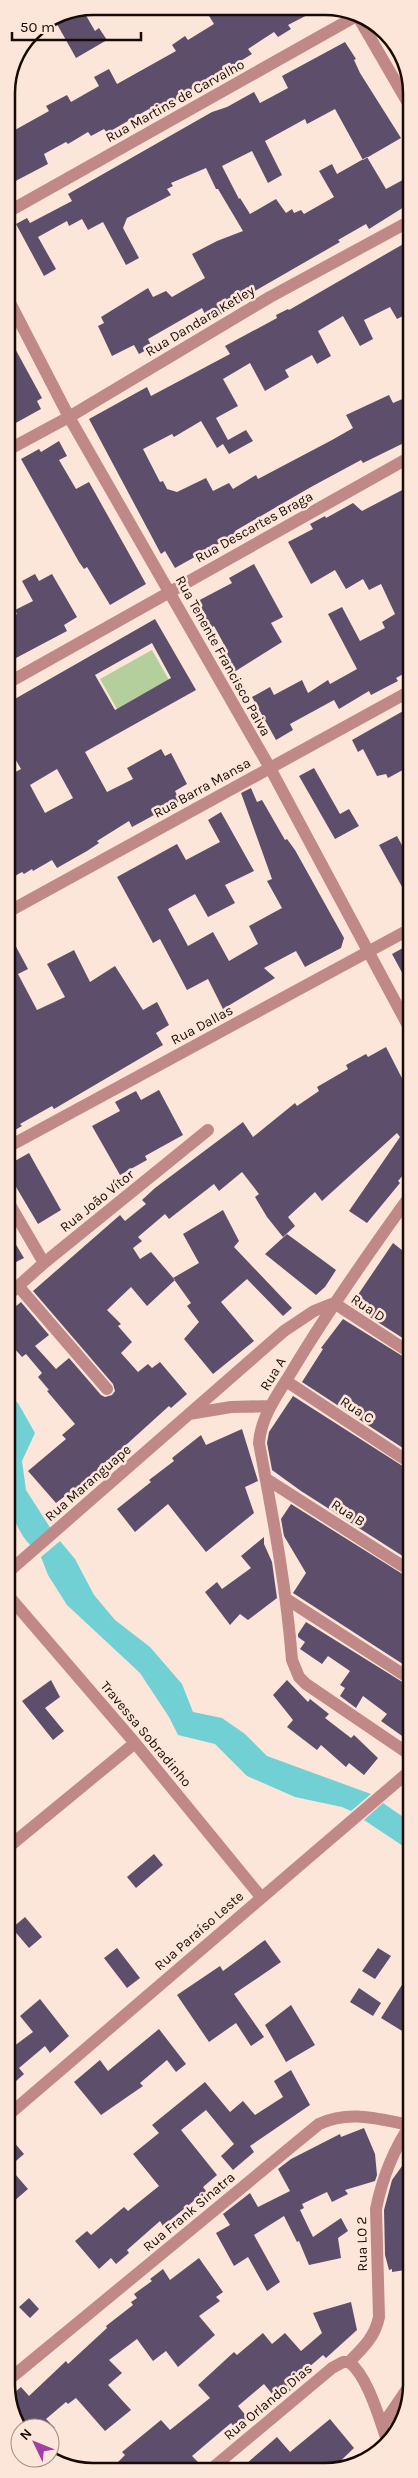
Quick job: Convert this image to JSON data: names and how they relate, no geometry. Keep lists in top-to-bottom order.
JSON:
{
  "streets": {
    "street": [
      "Rua Martins de Carvalho",
      "Rua Dandara Ketley",
      "Rua Descartes Braga",
      "Rua Tenente Francisco Paiva",
      "Rua Barra Mansa",
      "Rua Dallas",
      "Rua João Vítor",
      "Rua D",
      "Rua A",
      "Rua C",
      "Rua Maranguape",
      "Rua B",
      "Travessa Sobradinho",
      "Rua Paraíso Leste",
      "Rua Frank Sinatra",
      "Rua LO 2",
      "Rua Orlando Dias"
    ]
  },
  "crossings": [
    ["Rua Dandara Ketley", "Rua Tenente Francisco Paiva"],
    ["Rua Descartes Braga", "Rua Tenente Francisco Paiva"],
    ["Rua Tenente Francisco Paiva", "Rua Barra Mansa"],
    ["Rua Tenente Francisco Paiva", "Rua Dallas"],
    ["Rua D", "Rua A"],
    ["Rua D", "Rua Maranguape"],
    ["Rua A", "Rua C"],
    ["Rua A", "Rua Maranguape"],
    ["Rua A", "Rua B"],
    ["Travessa Sobradinho", "Rua Paraíso Leste"],
    ["Rua LO 2", "Rua Orlando Dias"]
  ],
  "scale_bar": "50 m",
  "north": "top left"
}
